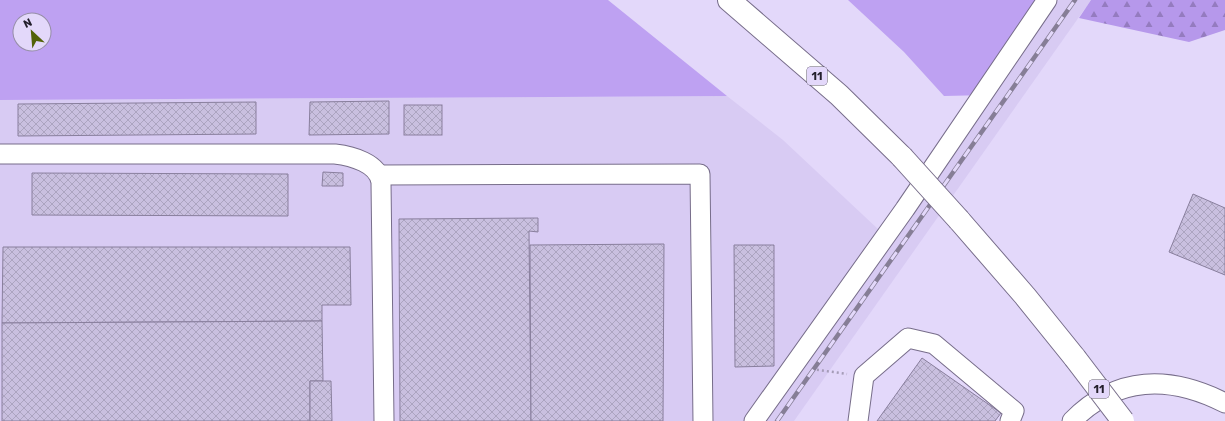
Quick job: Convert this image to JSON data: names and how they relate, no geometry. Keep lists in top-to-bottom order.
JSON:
{
  "streets": {
    "main road": ["11"]
  },
  "north": "top left"
}
